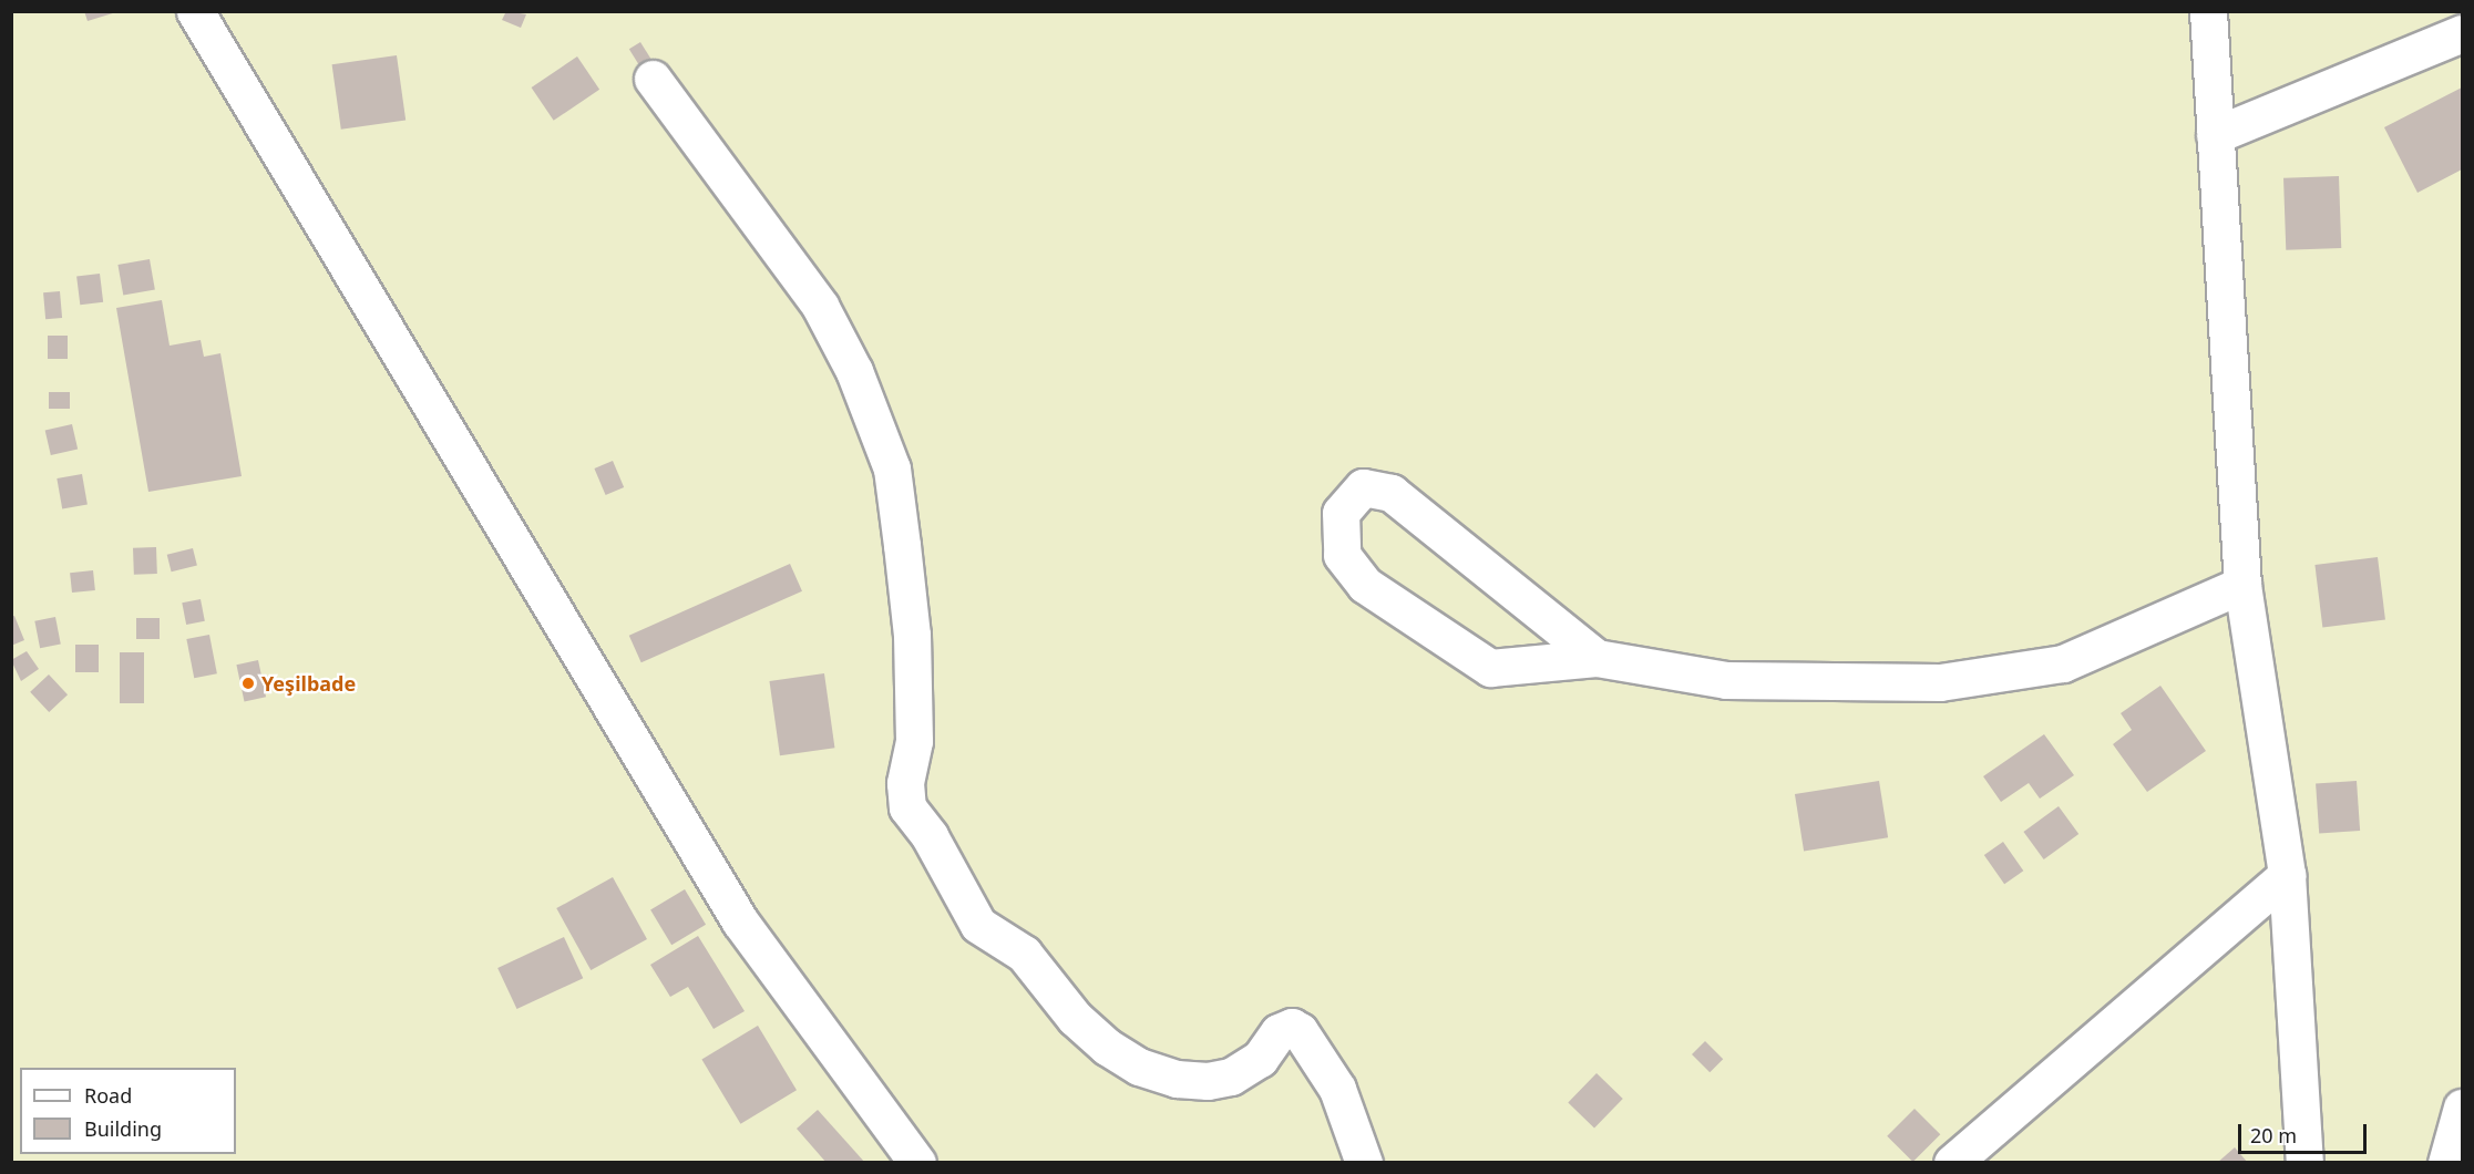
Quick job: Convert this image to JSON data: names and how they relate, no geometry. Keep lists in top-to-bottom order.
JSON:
{
  "places": ["Yeşilbade"],
  "legend": ["Road", "Building"],
  "scale_bar": "20 m"
}
